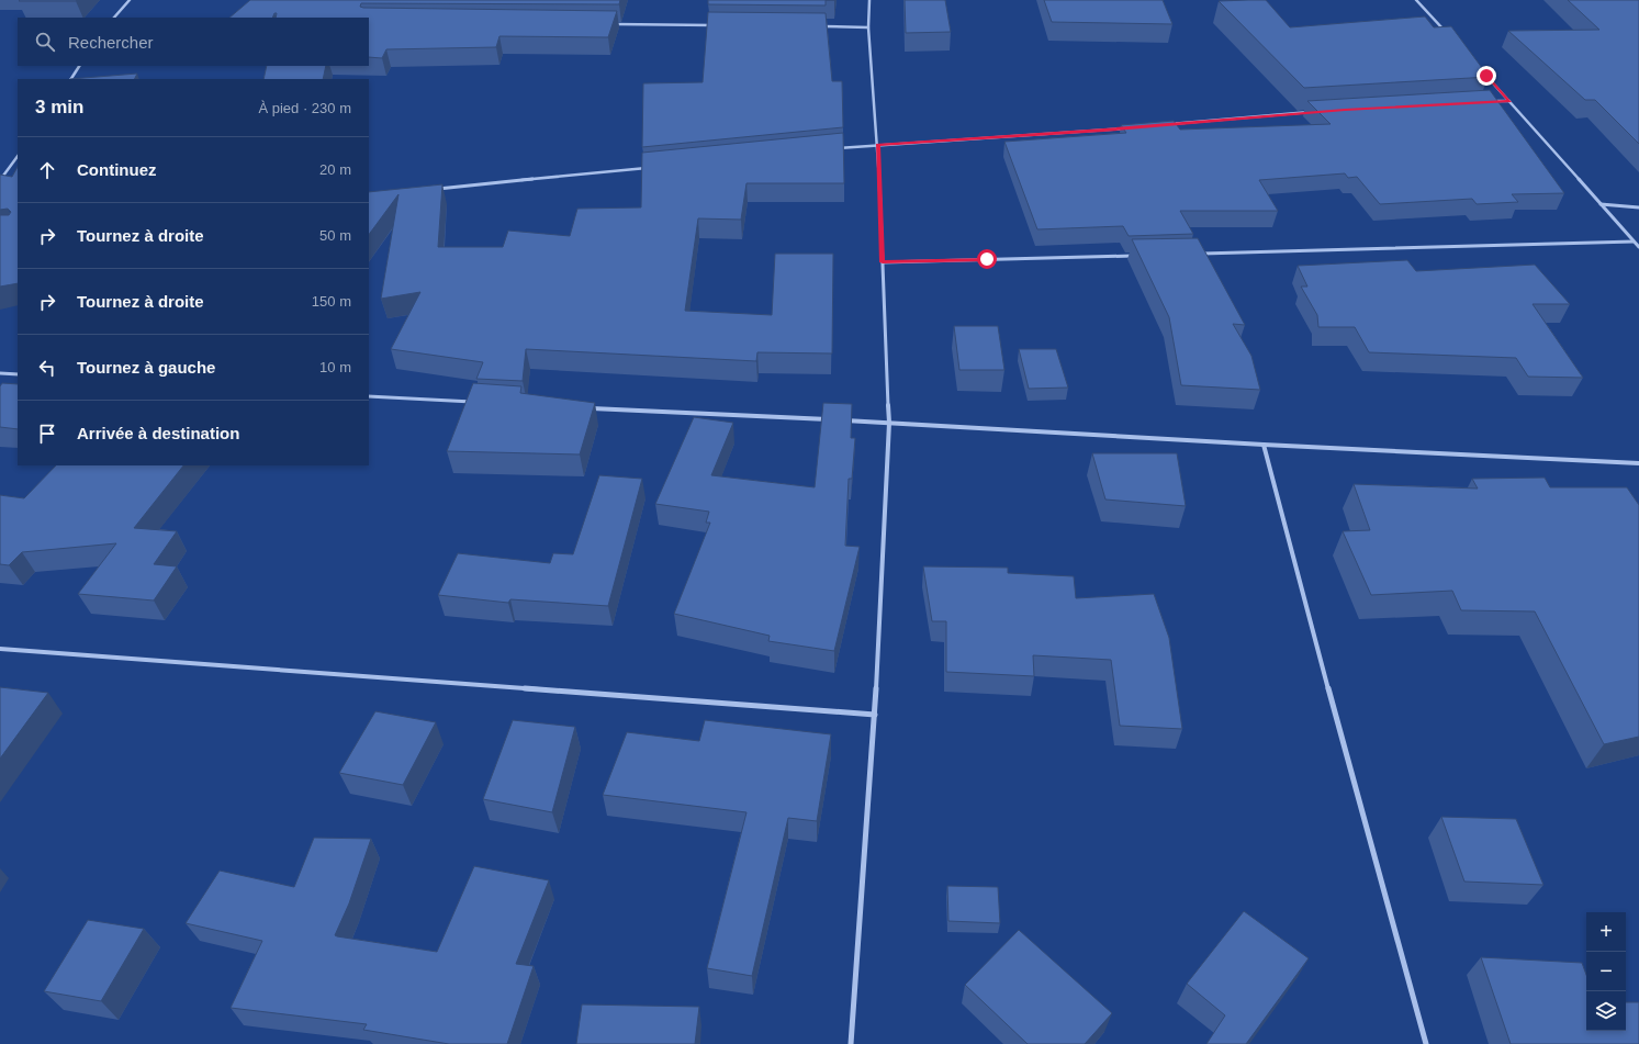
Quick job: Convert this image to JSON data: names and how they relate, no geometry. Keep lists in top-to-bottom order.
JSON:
{
  "page": {
    "search": "Rechercher",
    "heading": ["3 min", "À pied · 230 m"],
    "list": [
      ["Continuez", "20 m"],
      ["Tournez à droite", "50 m"],
      ["Tournez à droite", "150 m"],
      ["Tournez à gauche", "10 m"],
      "Arrivée à destination"
    ],
    "map_buttons": ["+", "−"]
  }
}
